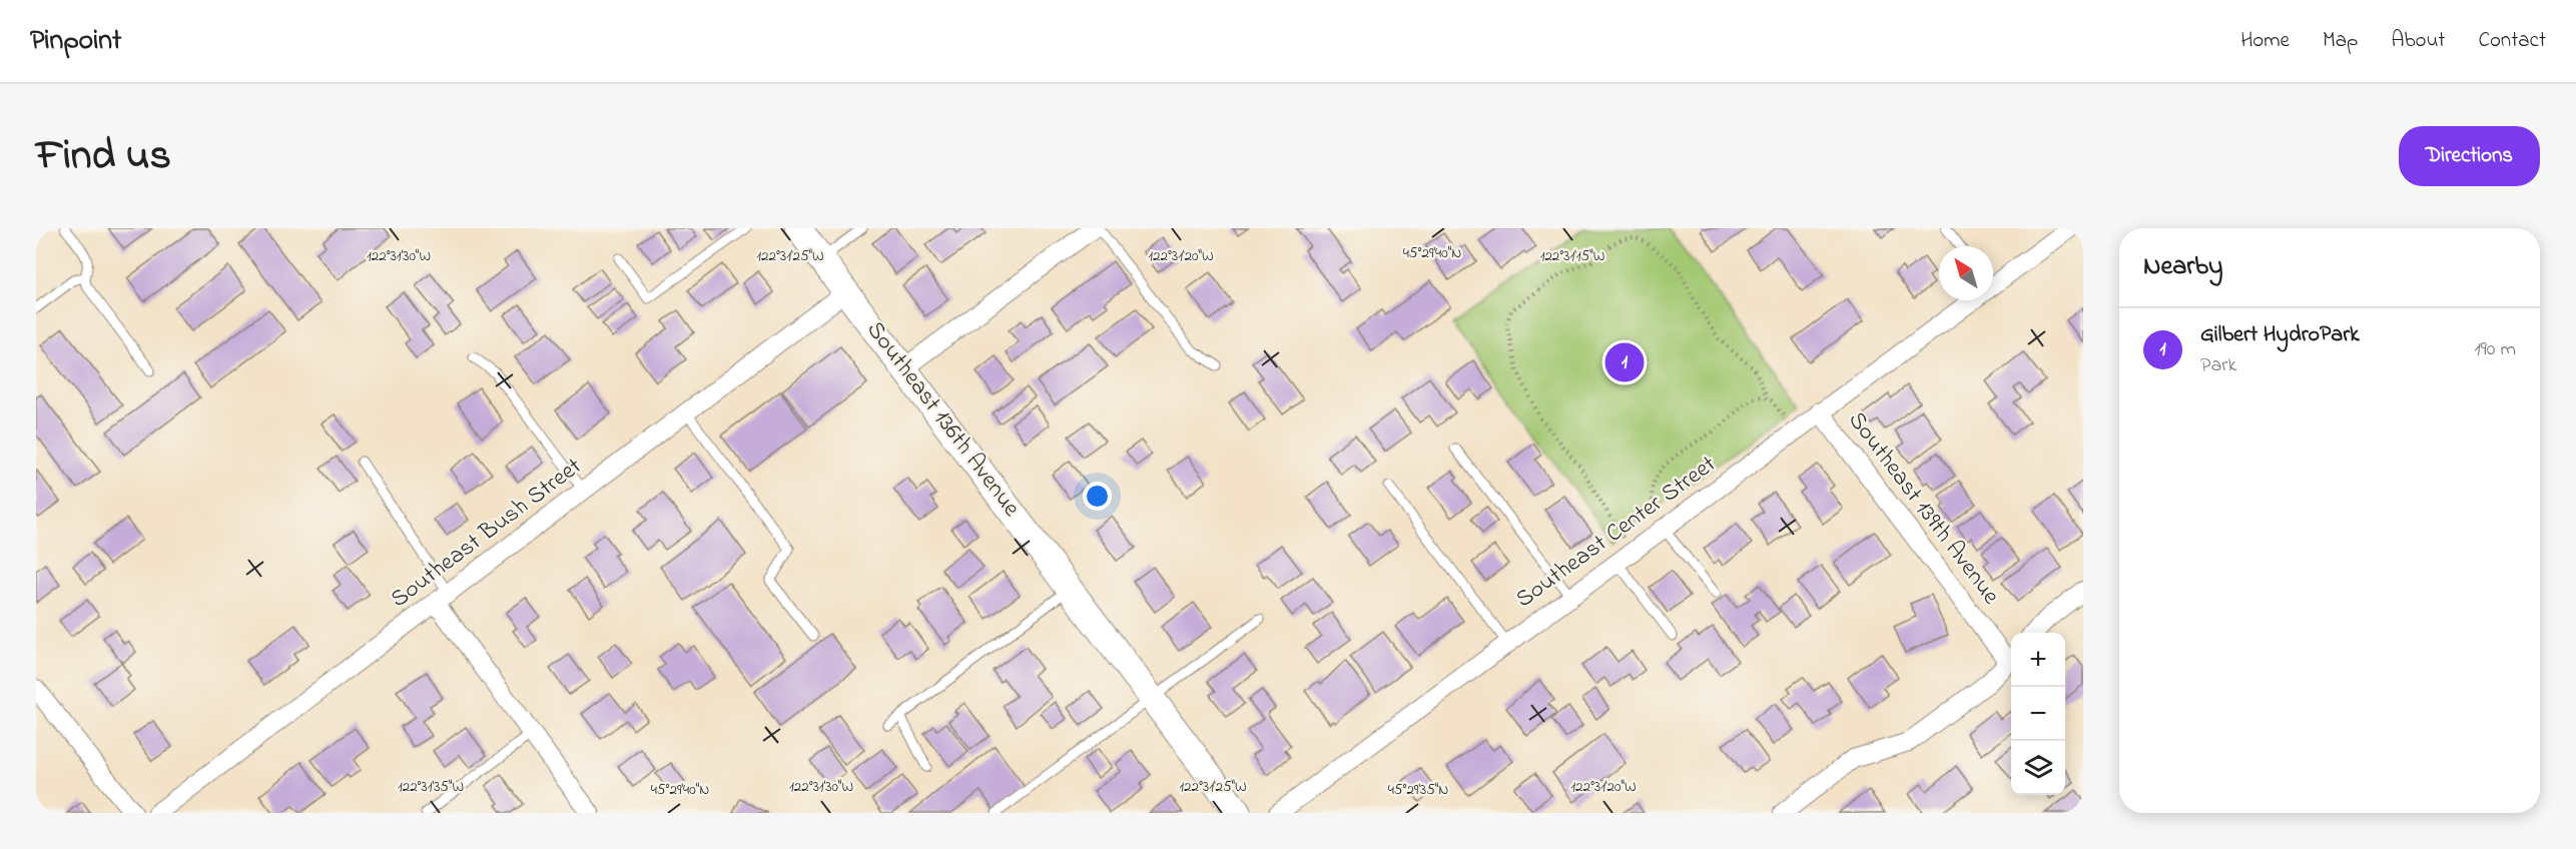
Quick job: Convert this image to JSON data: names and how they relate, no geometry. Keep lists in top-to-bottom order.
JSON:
{
  "streets": {
    "street": [
      "Southeast 136th Avenue",
      "Southeast 139th Avenue",
      "Southeast Center Street",
      "Southeast Bush Street"
    ]
  },
  "crossings": [
    ["Southeast 136th Avenue", "Southeast Bush Street"],
    ["Southeast 139th Avenue", "Southeast Center Street"]
  ],
  "north": "top left",
  "page": {
    "header": "Pinpoint",
    "nav": [
      "Home",
      "Map",
      "About",
      "Contact"
    ],
    "title": "Find us",
    "buttons": "Directions",
    "heading": "Nearby",
    "list": [
      {
        "mark": "1",
        "name": "Gilbert HydroPark",
        "note": "Park",
        "value": "190 m"
      }
    ],
    "pins": "1",
    "map_buttons": ["+", "−"]
  },
  "coordinates": [
    "45°29'40\"N",
    "122°31'30\"W",
    "122°31'25\"W",
    "122°31'20\"W",
    "122°31'15\"W",
    "122°31'35\"W",
    "45°29'35\"N"
  ]
}
